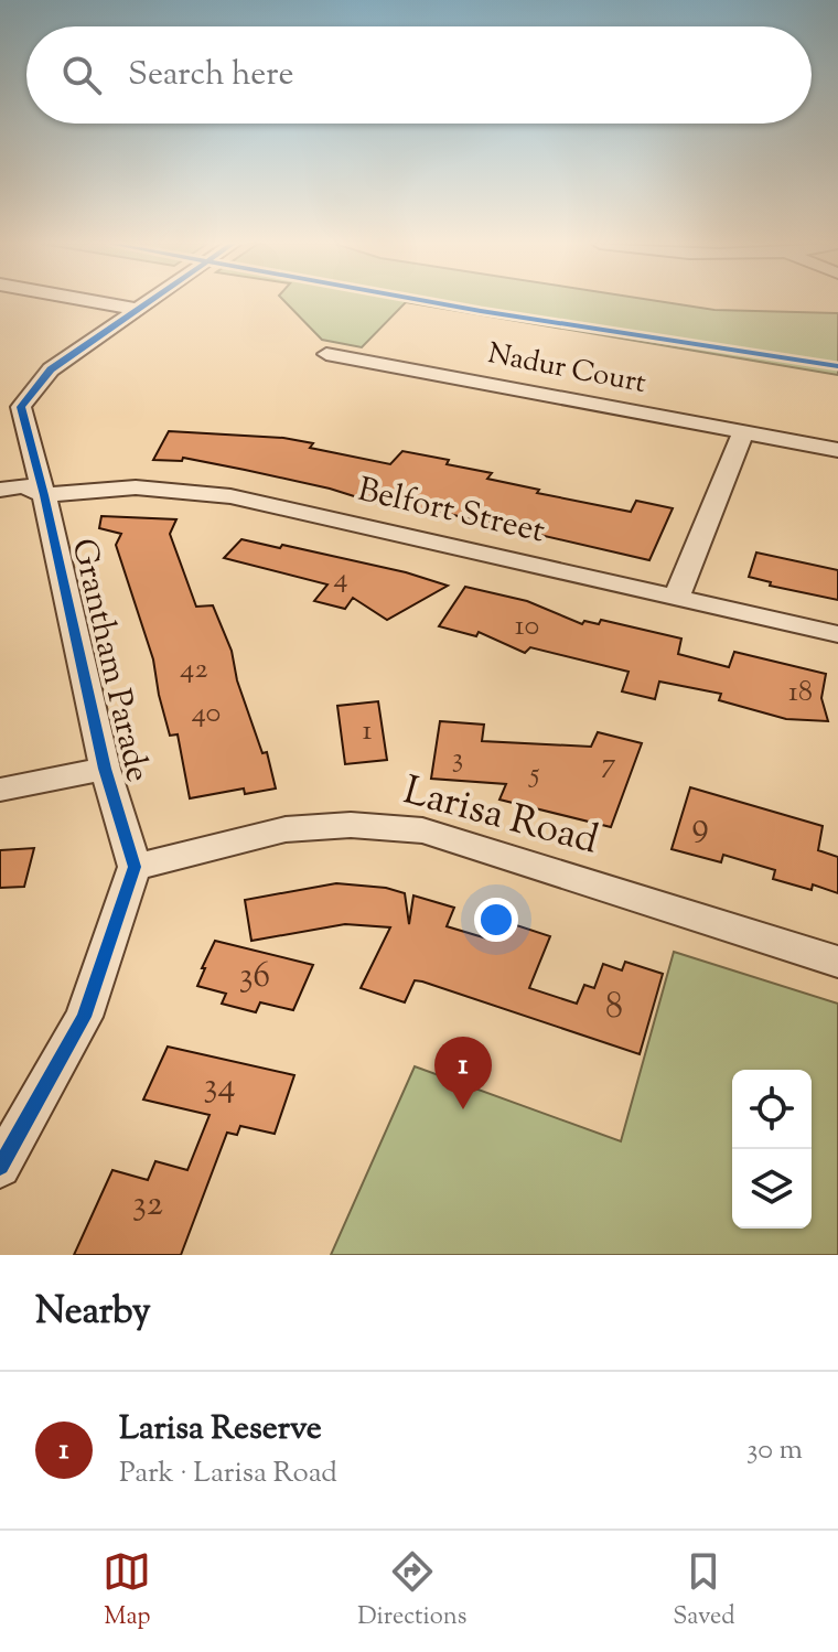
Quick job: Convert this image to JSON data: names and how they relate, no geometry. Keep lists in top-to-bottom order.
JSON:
{
  "streets": {
    "street": [
      "Nadur Court",
      "Belfort Street",
      "Grantham Parade",
      "Larisa Road"
    ]
  },
  "crossings": [
    ["Belfort Street", "Grantham Parade"],
    ["Grantham Parade", "Larisa Road"]
  ],
  "house_numbers": [
    "4",
    "10",
    "42",
    "18",
    "40",
    "1",
    "3",
    "7",
    "5",
    "9",
    "36",
    "8",
    "34",
    "32"
  ],
  "page": {
    "search": "Search here",
    "pins": "1",
    "heading": "Nearby",
    "list": [
      {
        "mark": "1",
        "name": "Larisa Reserve",
        "note": "Park · Larisa Road",
        "value": "30 m"
      }
    ],
    "nav": ["Map", "Directions", "Saved"]
  }
}
